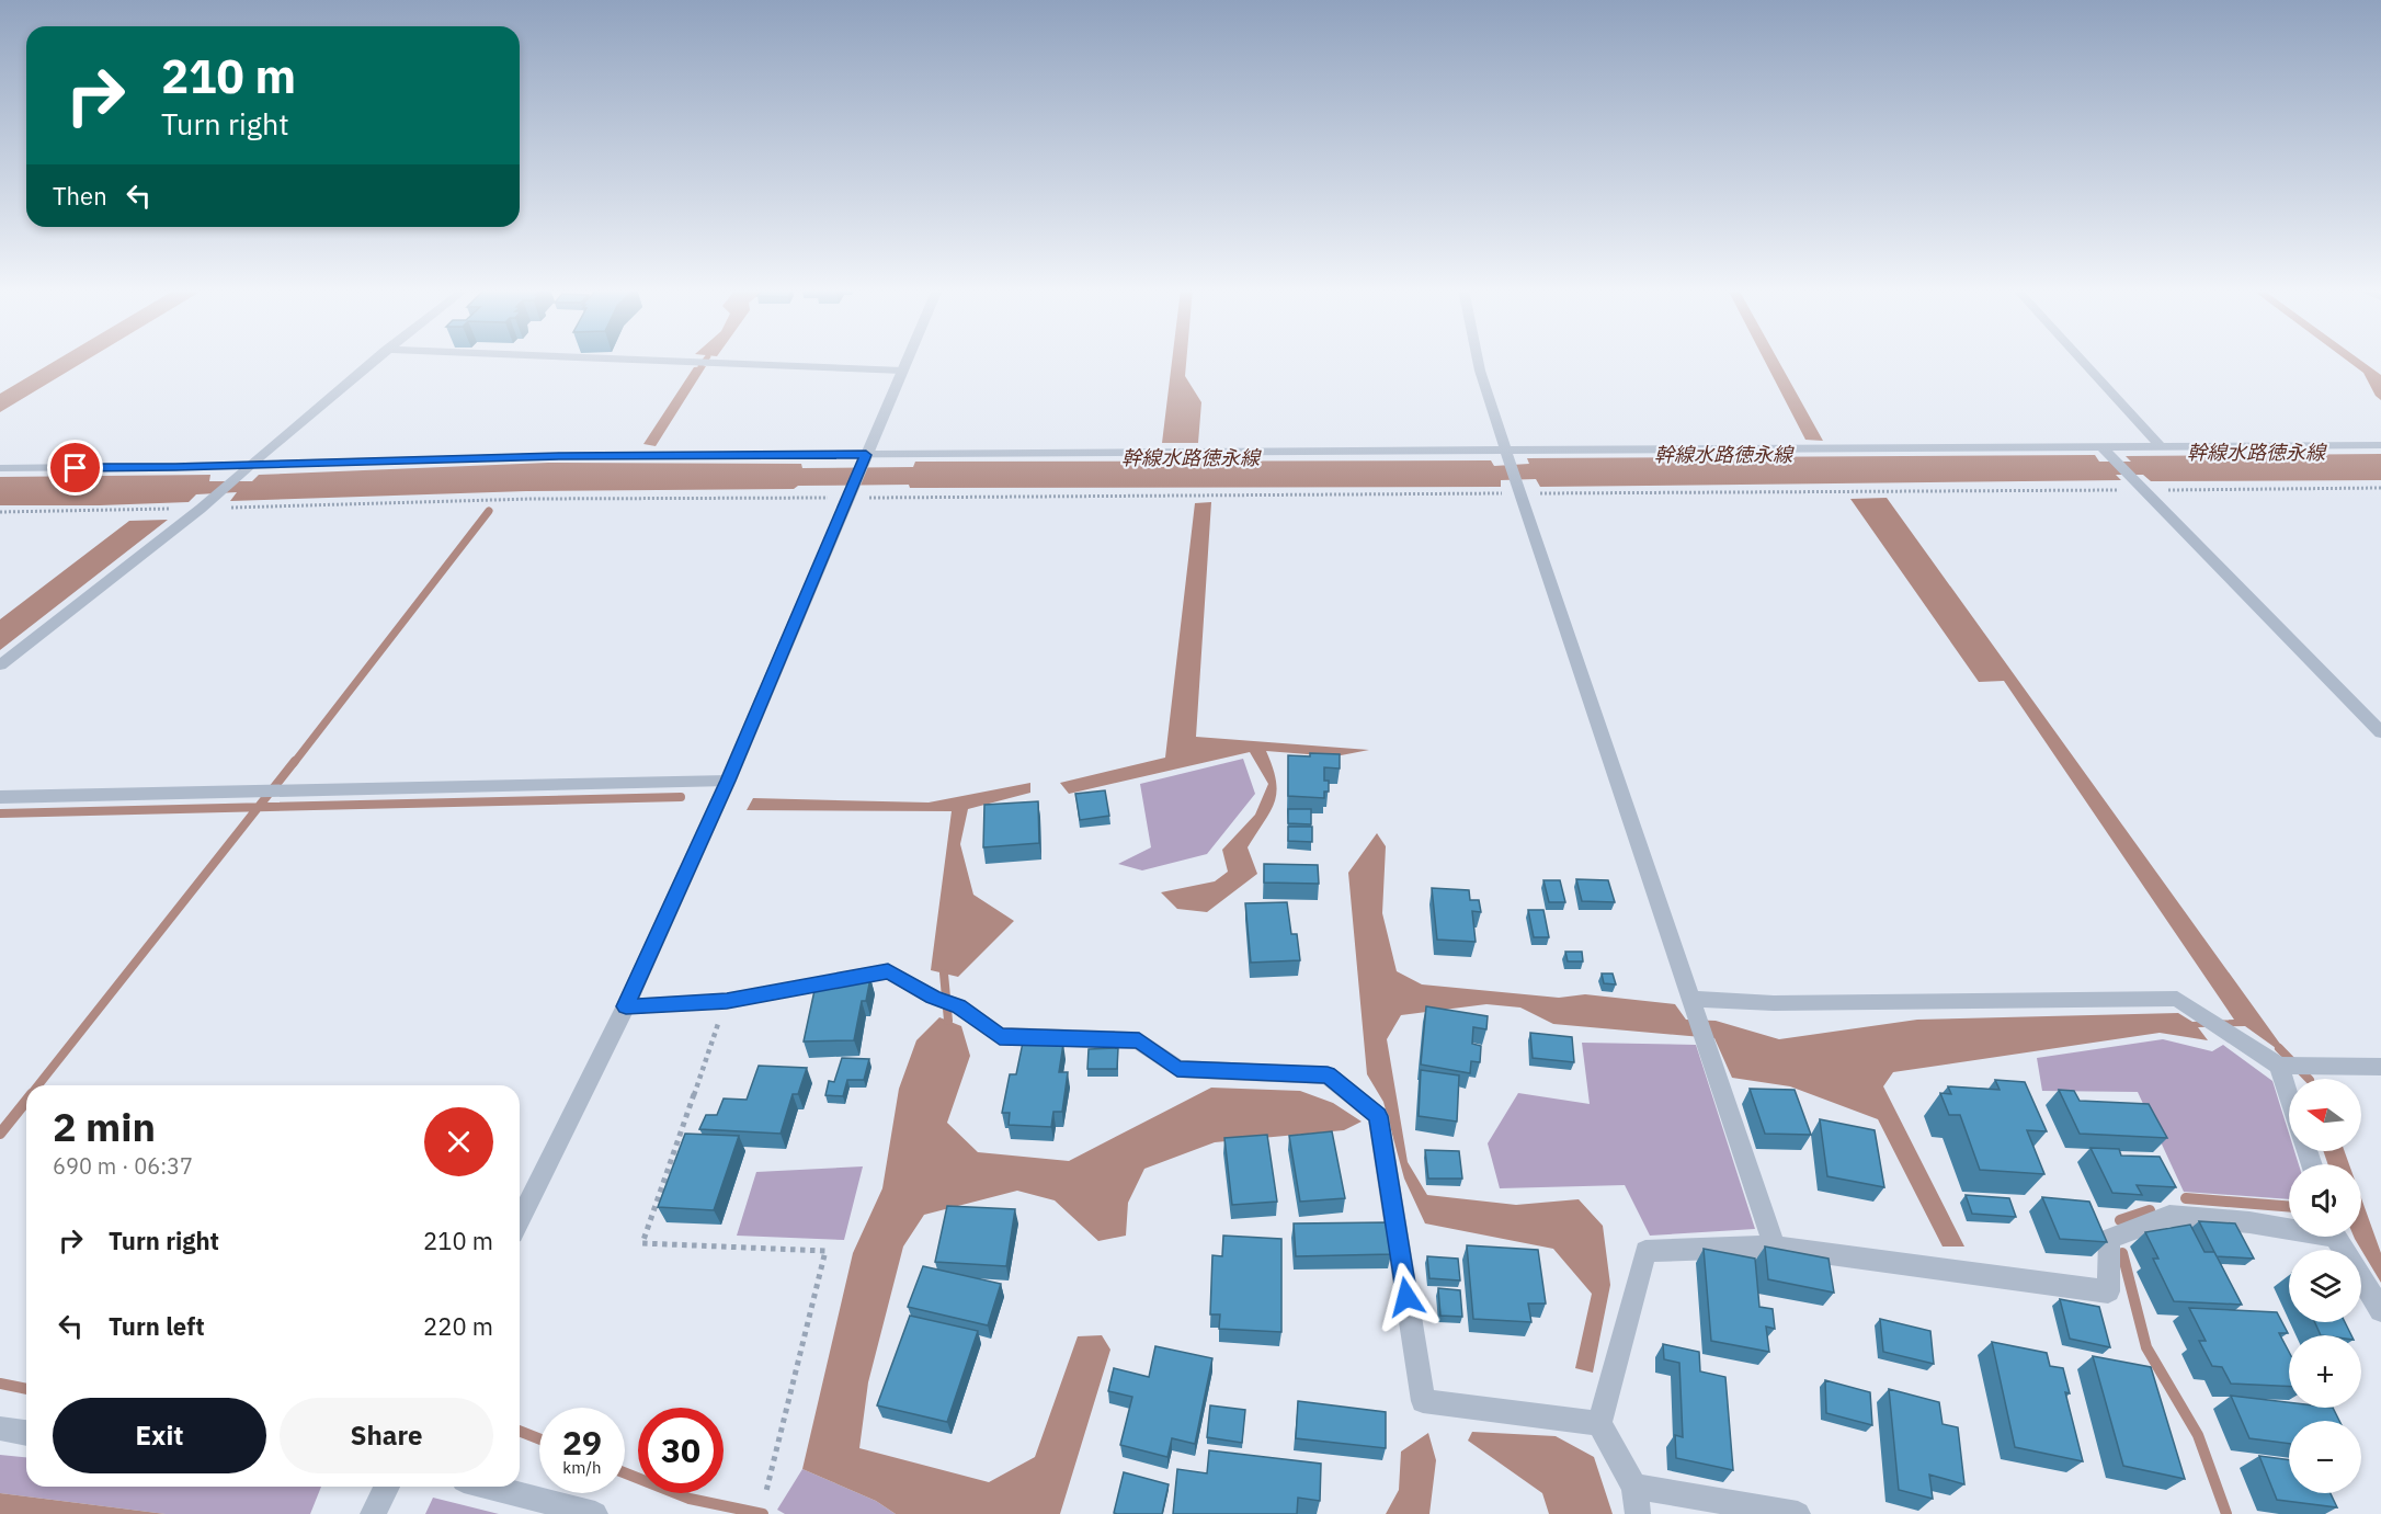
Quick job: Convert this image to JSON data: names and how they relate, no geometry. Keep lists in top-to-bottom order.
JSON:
{
  "water": ["幹線水路徳永線"],
  "north": "left",
  "page": {
    "turn": ["210 m", "Turn right"],
    "then": "Then",
    "map_buttons": ["+", "−"],
    "heading": ["2 min", "690 m · 06:37"],
    "list": [
      {
        "name": "Turn right",
        "value": "210 m"
      },
      {
        "name": "Turn left",
        "value": "220 m"
      }
    ],
    "buttons": ["Exit", "Share"],
    "speed": "29 km/h",
    "limit": "30"
  }
}
